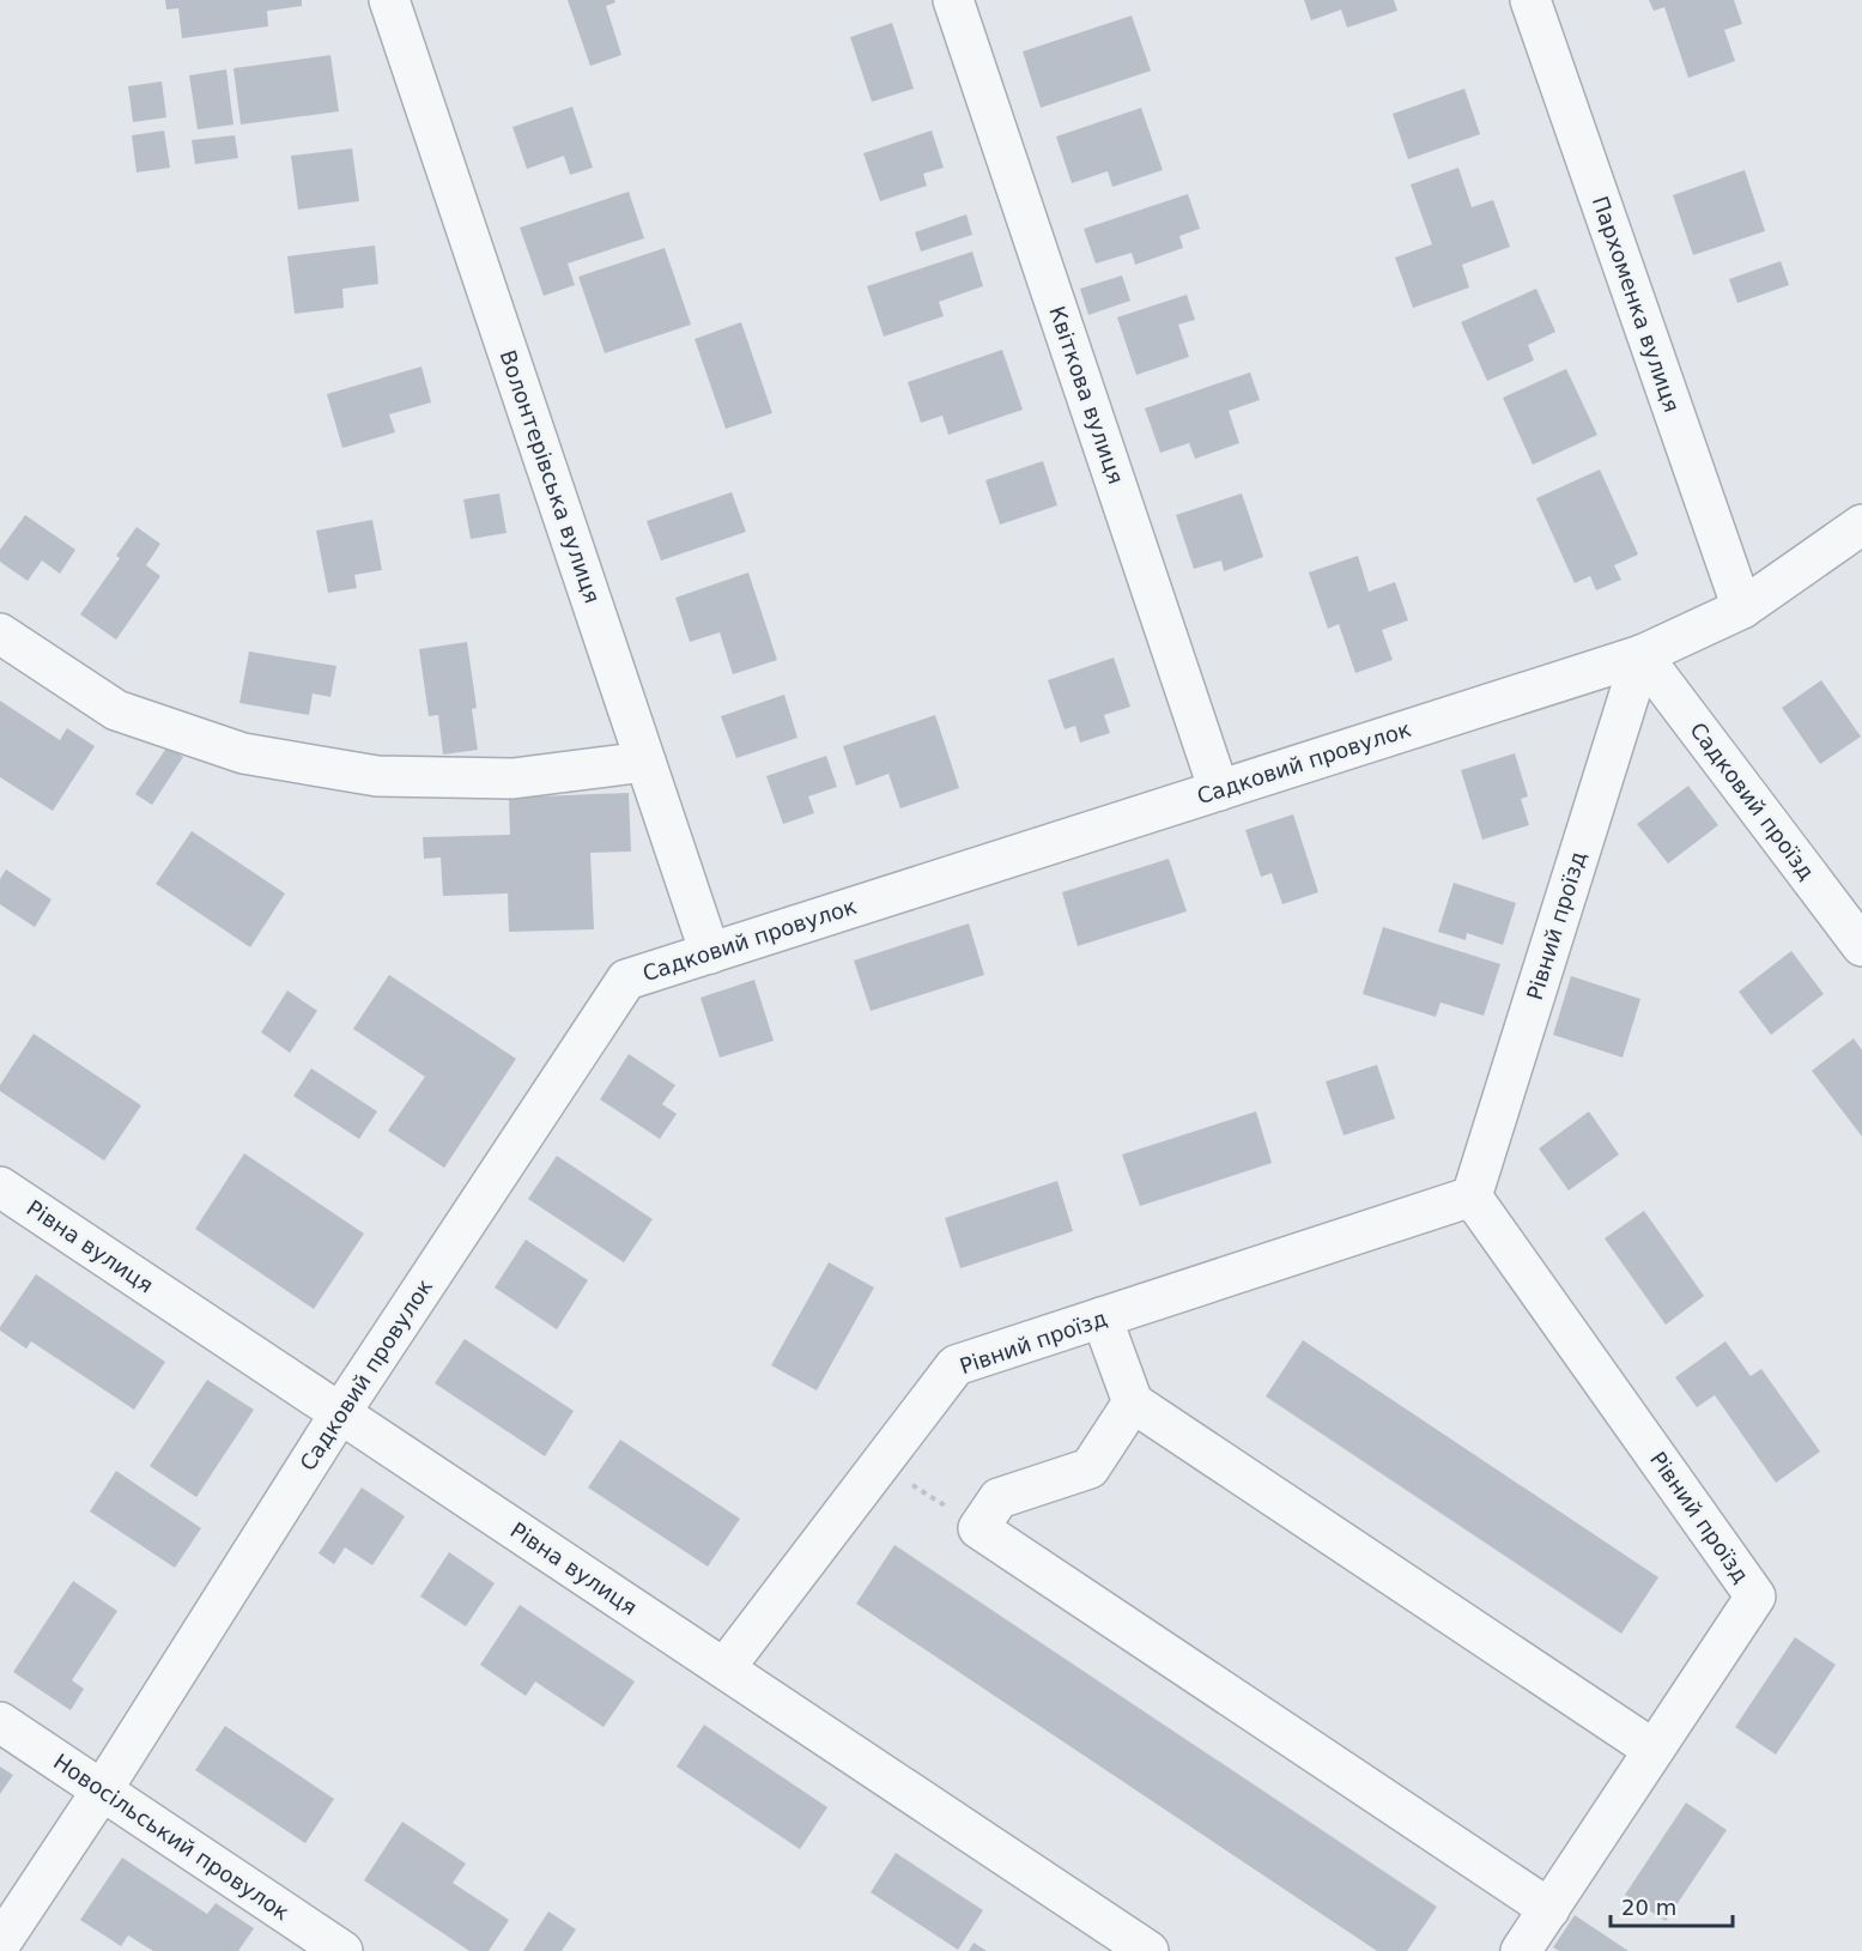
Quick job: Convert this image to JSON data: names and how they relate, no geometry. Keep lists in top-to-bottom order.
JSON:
{
  "streets": {
    "street": [
      "Пархоменка вулиця",
      "Квіткова вулиця",
      "Волонтерівська вулиця",
      "Садковий провулок",
      "Садковий проїзд",
      "Рівний проїзд",
      "Рівна вулиця",
      "Новосільський провулок"
    ]
  },
  "crossings": [
    ["Пархоменка вулиця", "Садковий провулок"],
    ["Квіткова вулиця", "Садковий провулок"],
    ["Волонтерівська вулиця", "Садковий провулок"],
    ["Садковий провулок", "Садковий проїзд"],
    ["Садковий провулок", "Рівний проїзд"],
    ["Садковий провулок", "Рівна вулиця"],
    ["Садковий провулок", "Новосільський провулок"],
    ["Садковий проїзд", "Рівний проїзд"],
    ["Рівний проїзд", "Рівна вулиця"]
  ],
  "scale_bar": "20 m"
}
